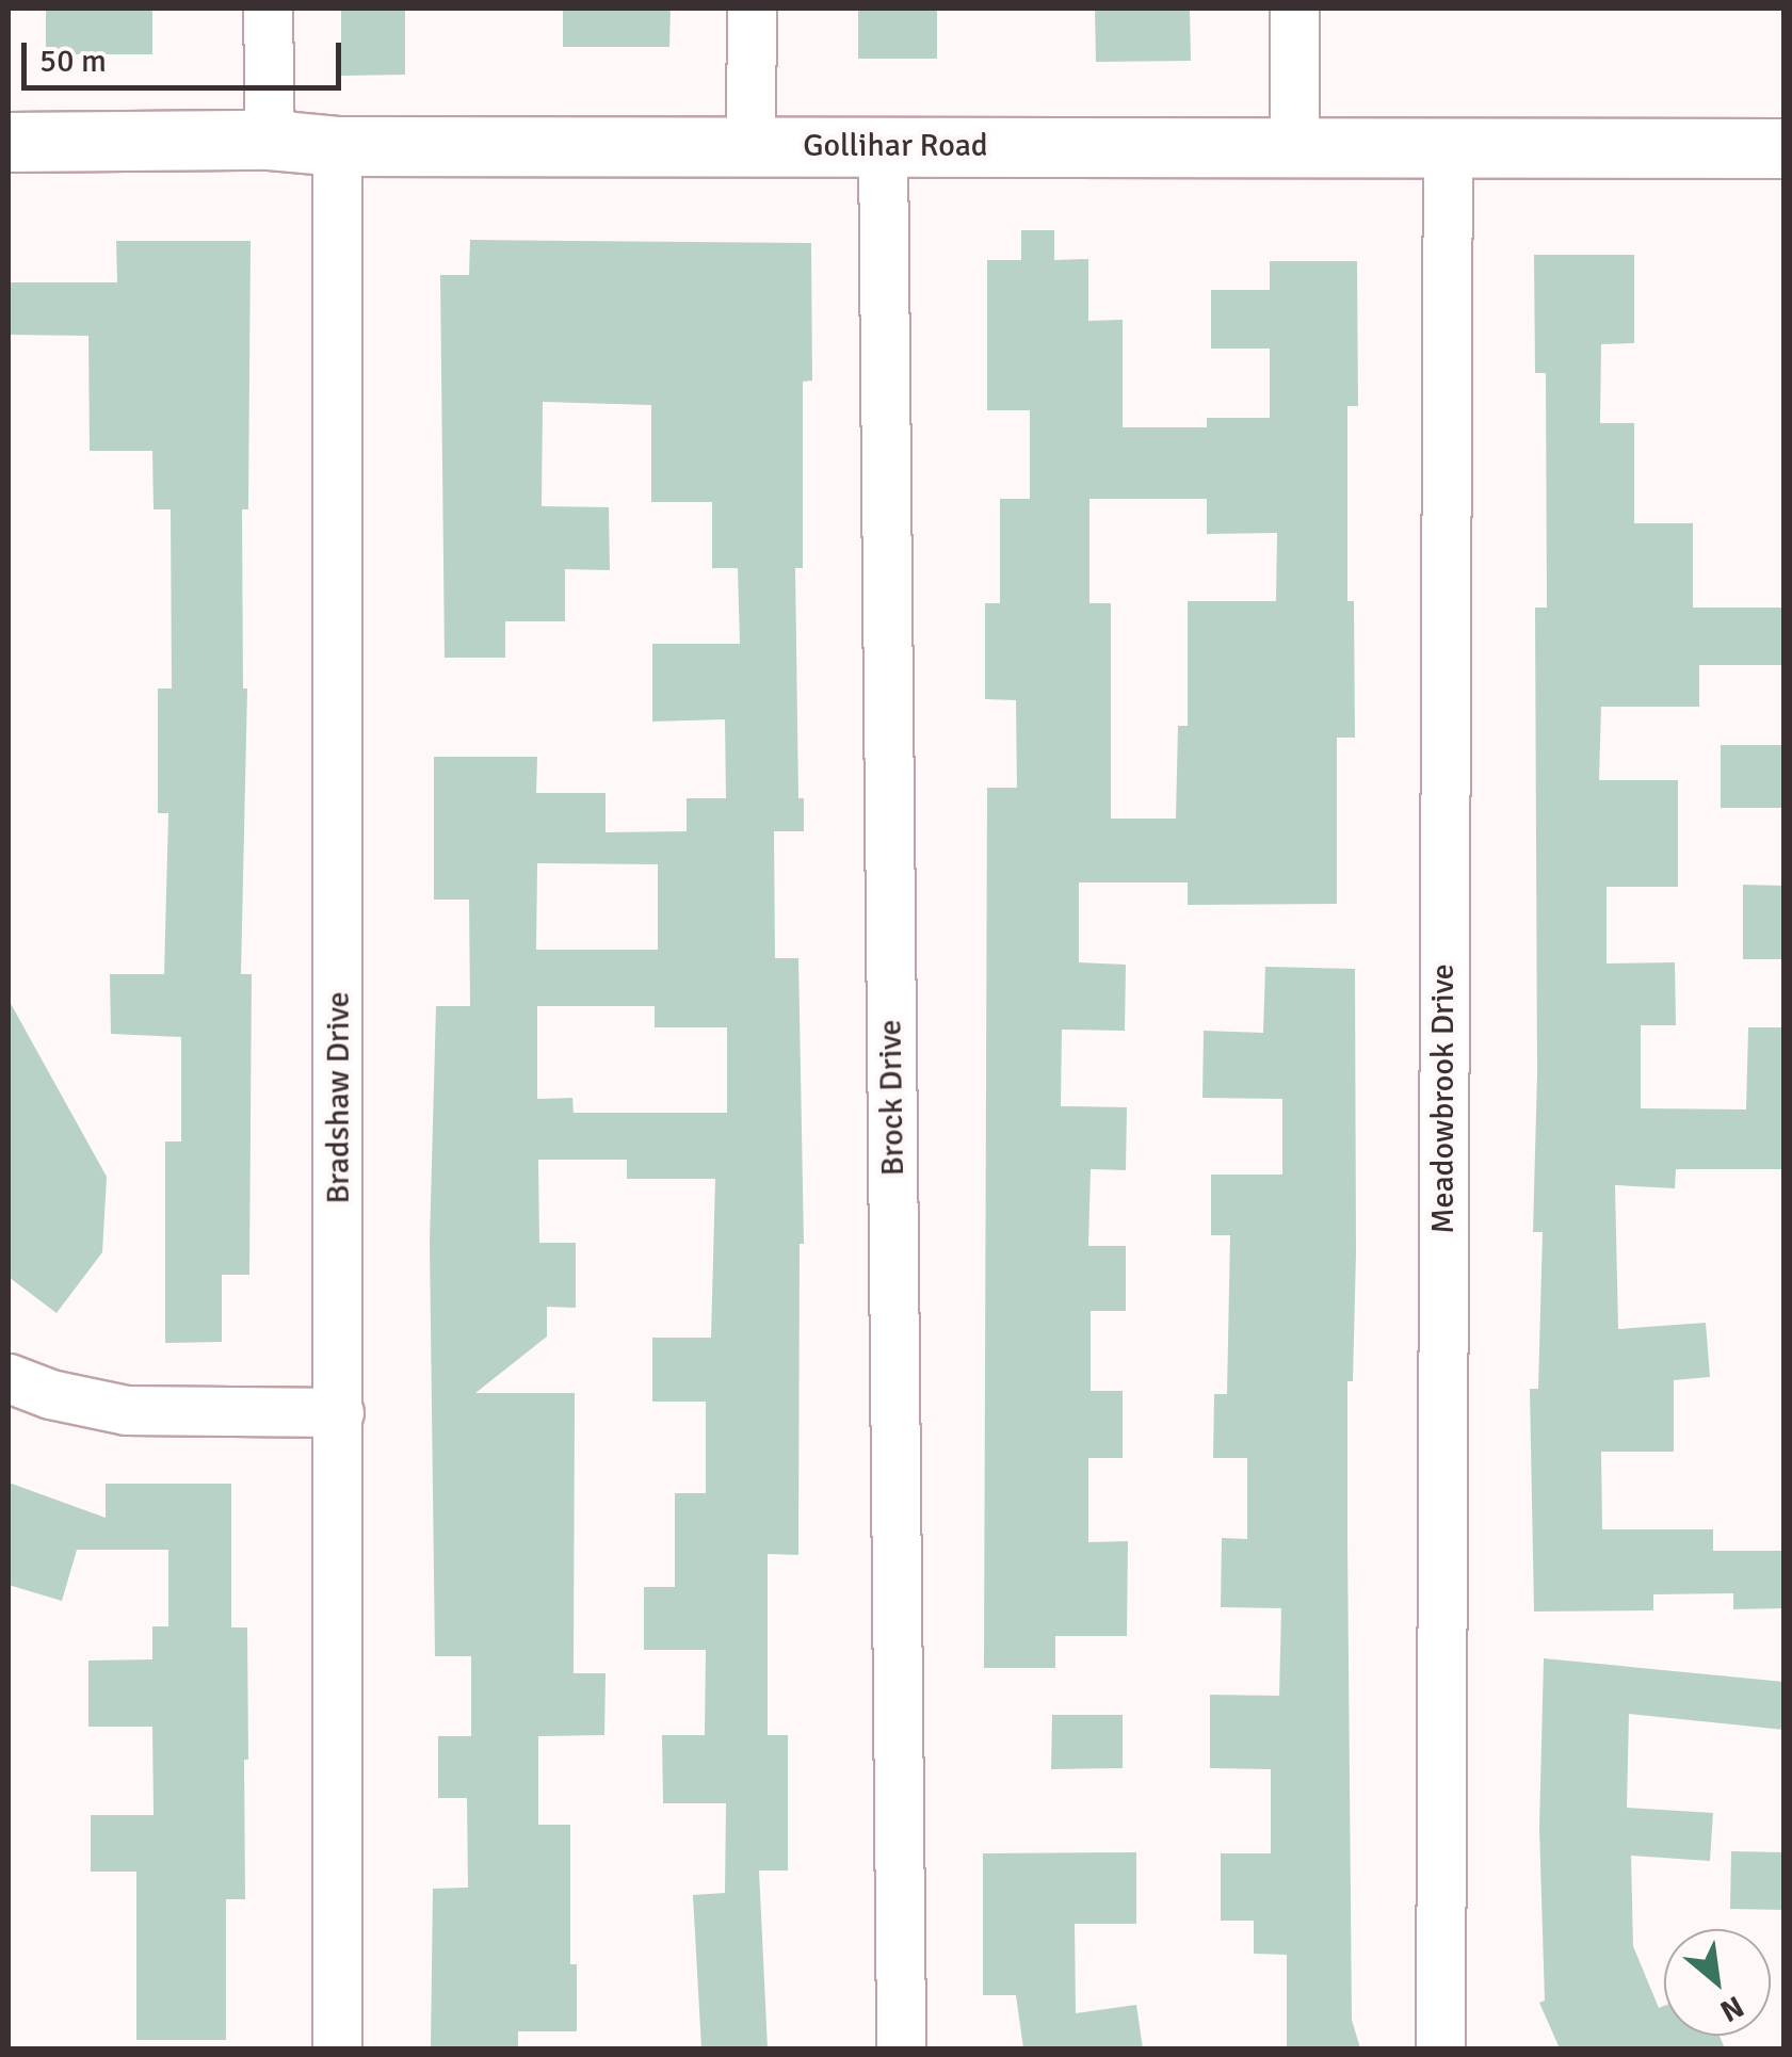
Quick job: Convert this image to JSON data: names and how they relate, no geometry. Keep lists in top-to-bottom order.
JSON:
{
  "streets": {
    "street": [
      "Gollihar Road",
      "Bradshaw Drive",
      "Brock Drive",
      "Meadowbrook Drive"
    ]
  },
  "crossings": [
    ["Gollihar Road", "Bradshaw Drive"],
    ["Gollihar Road", "Brock Drive"],
    ["Gollihar Road", "Meadowbrook Drive"]
  ],
  "scale_bar": "50 m",
  "north": "bottom right"
}
